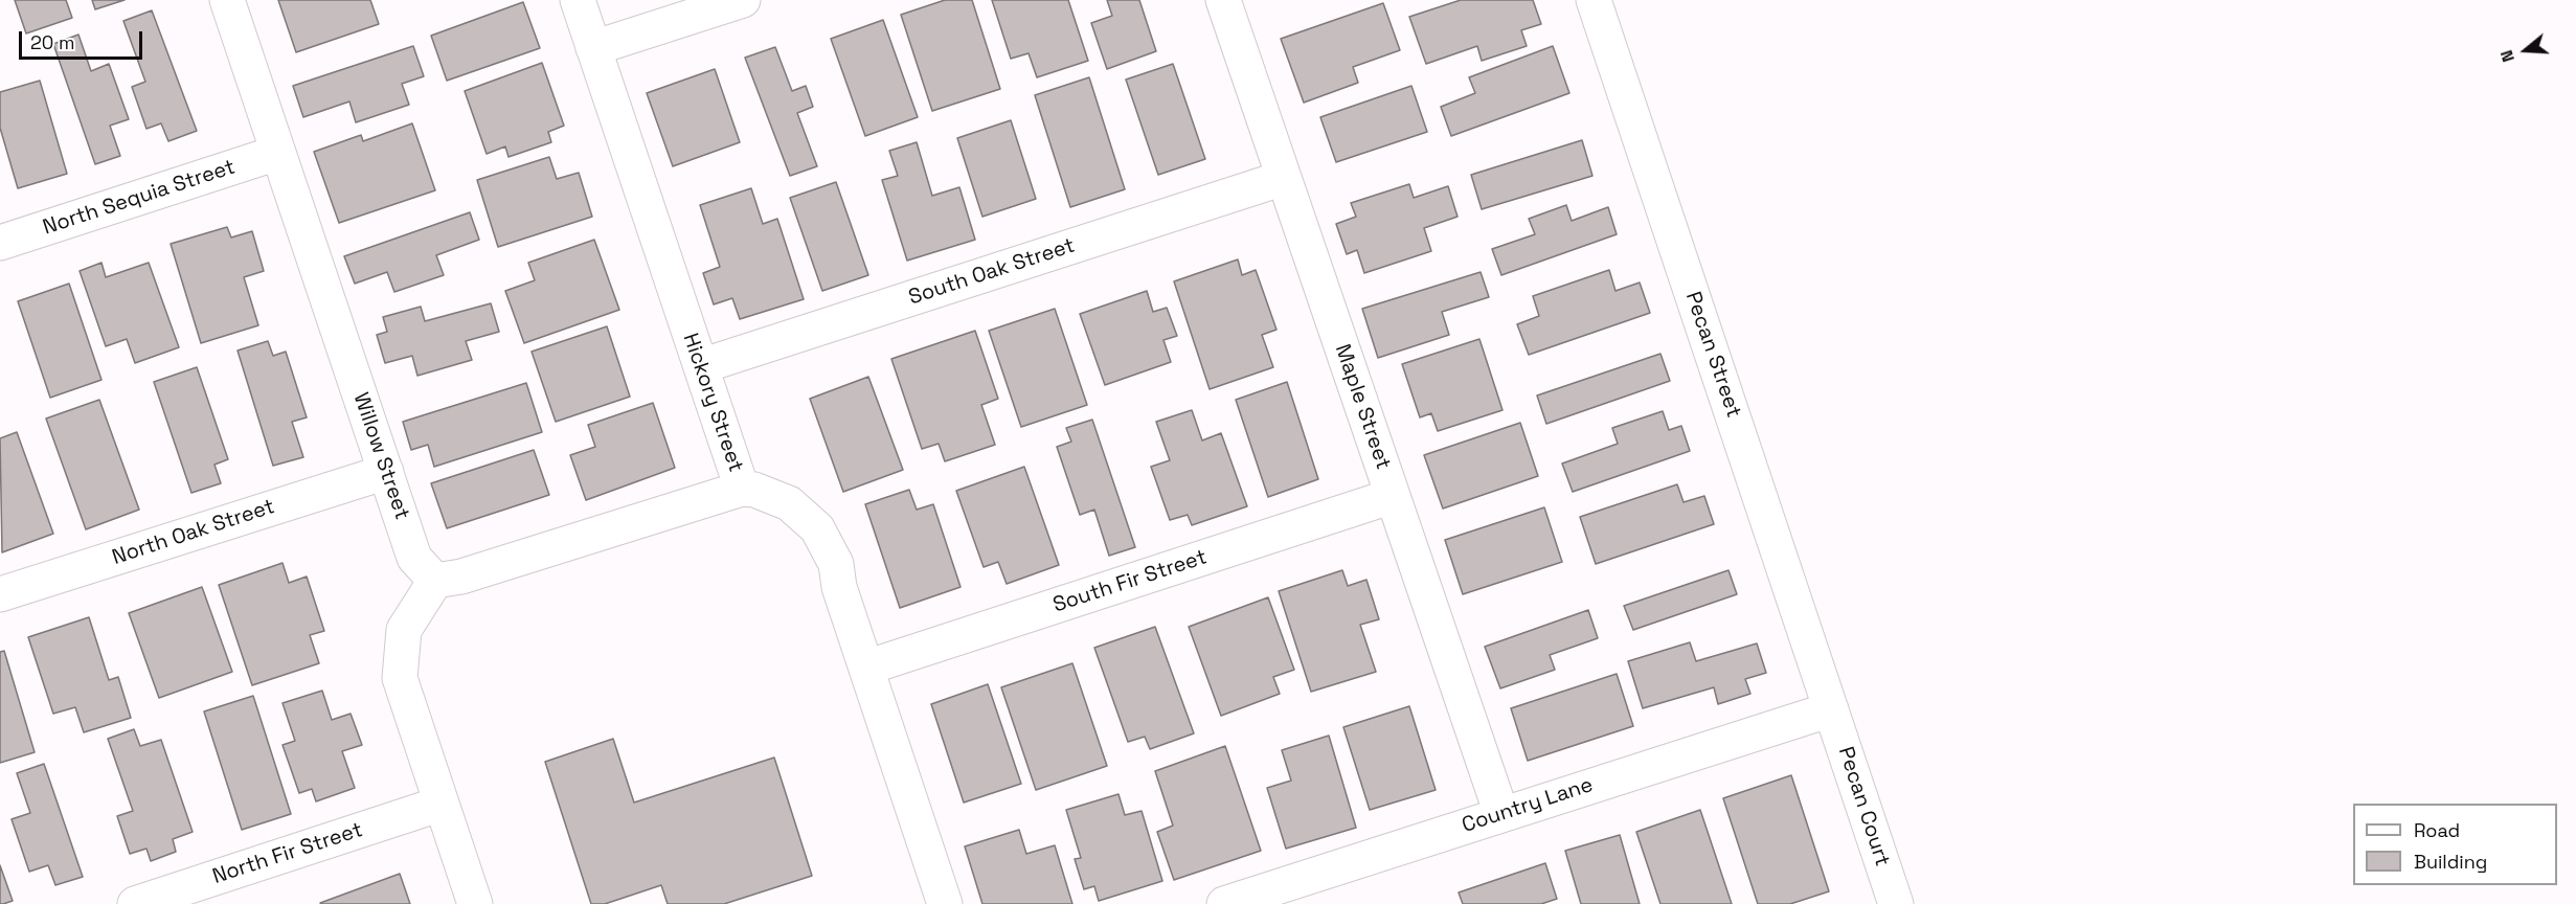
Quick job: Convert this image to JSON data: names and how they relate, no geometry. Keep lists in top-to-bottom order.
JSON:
{
  "streets": {
    "street": [
      "North Sequia Street",
      "South Oak Street",
      "Pecan Street",
      "Hickory Street",
      "Maple Street",
      "Willow Street",
      "North Oak Street",
      "South Fir Street",
      "Country Lane",
      "Pecan Court",
      "North Fir Street"
    ]
  },
  "crossings": [
    ["North Sequia Street", "Willow Street"],
    ["South Oak Street", "Hickory Street"],
    ["South Oak Street", "Maple Street"],
    ["Pecan Street", "Country Lane"],
    ["Pecan Street", "Pecan Court"],
    ["Hickory Street", "South Fir Street"],
    ["Maple Street", "South Fir Street"],
    ["Maple Street", "Country Lane"],
    ["Willow Street", "North Oak Street"],
    ["Country Lane", "Pecan Court"]
  ],
  "legend": ["Road", "Building"],
  "scale_bar": "20 m",
  "north": "left"
}
